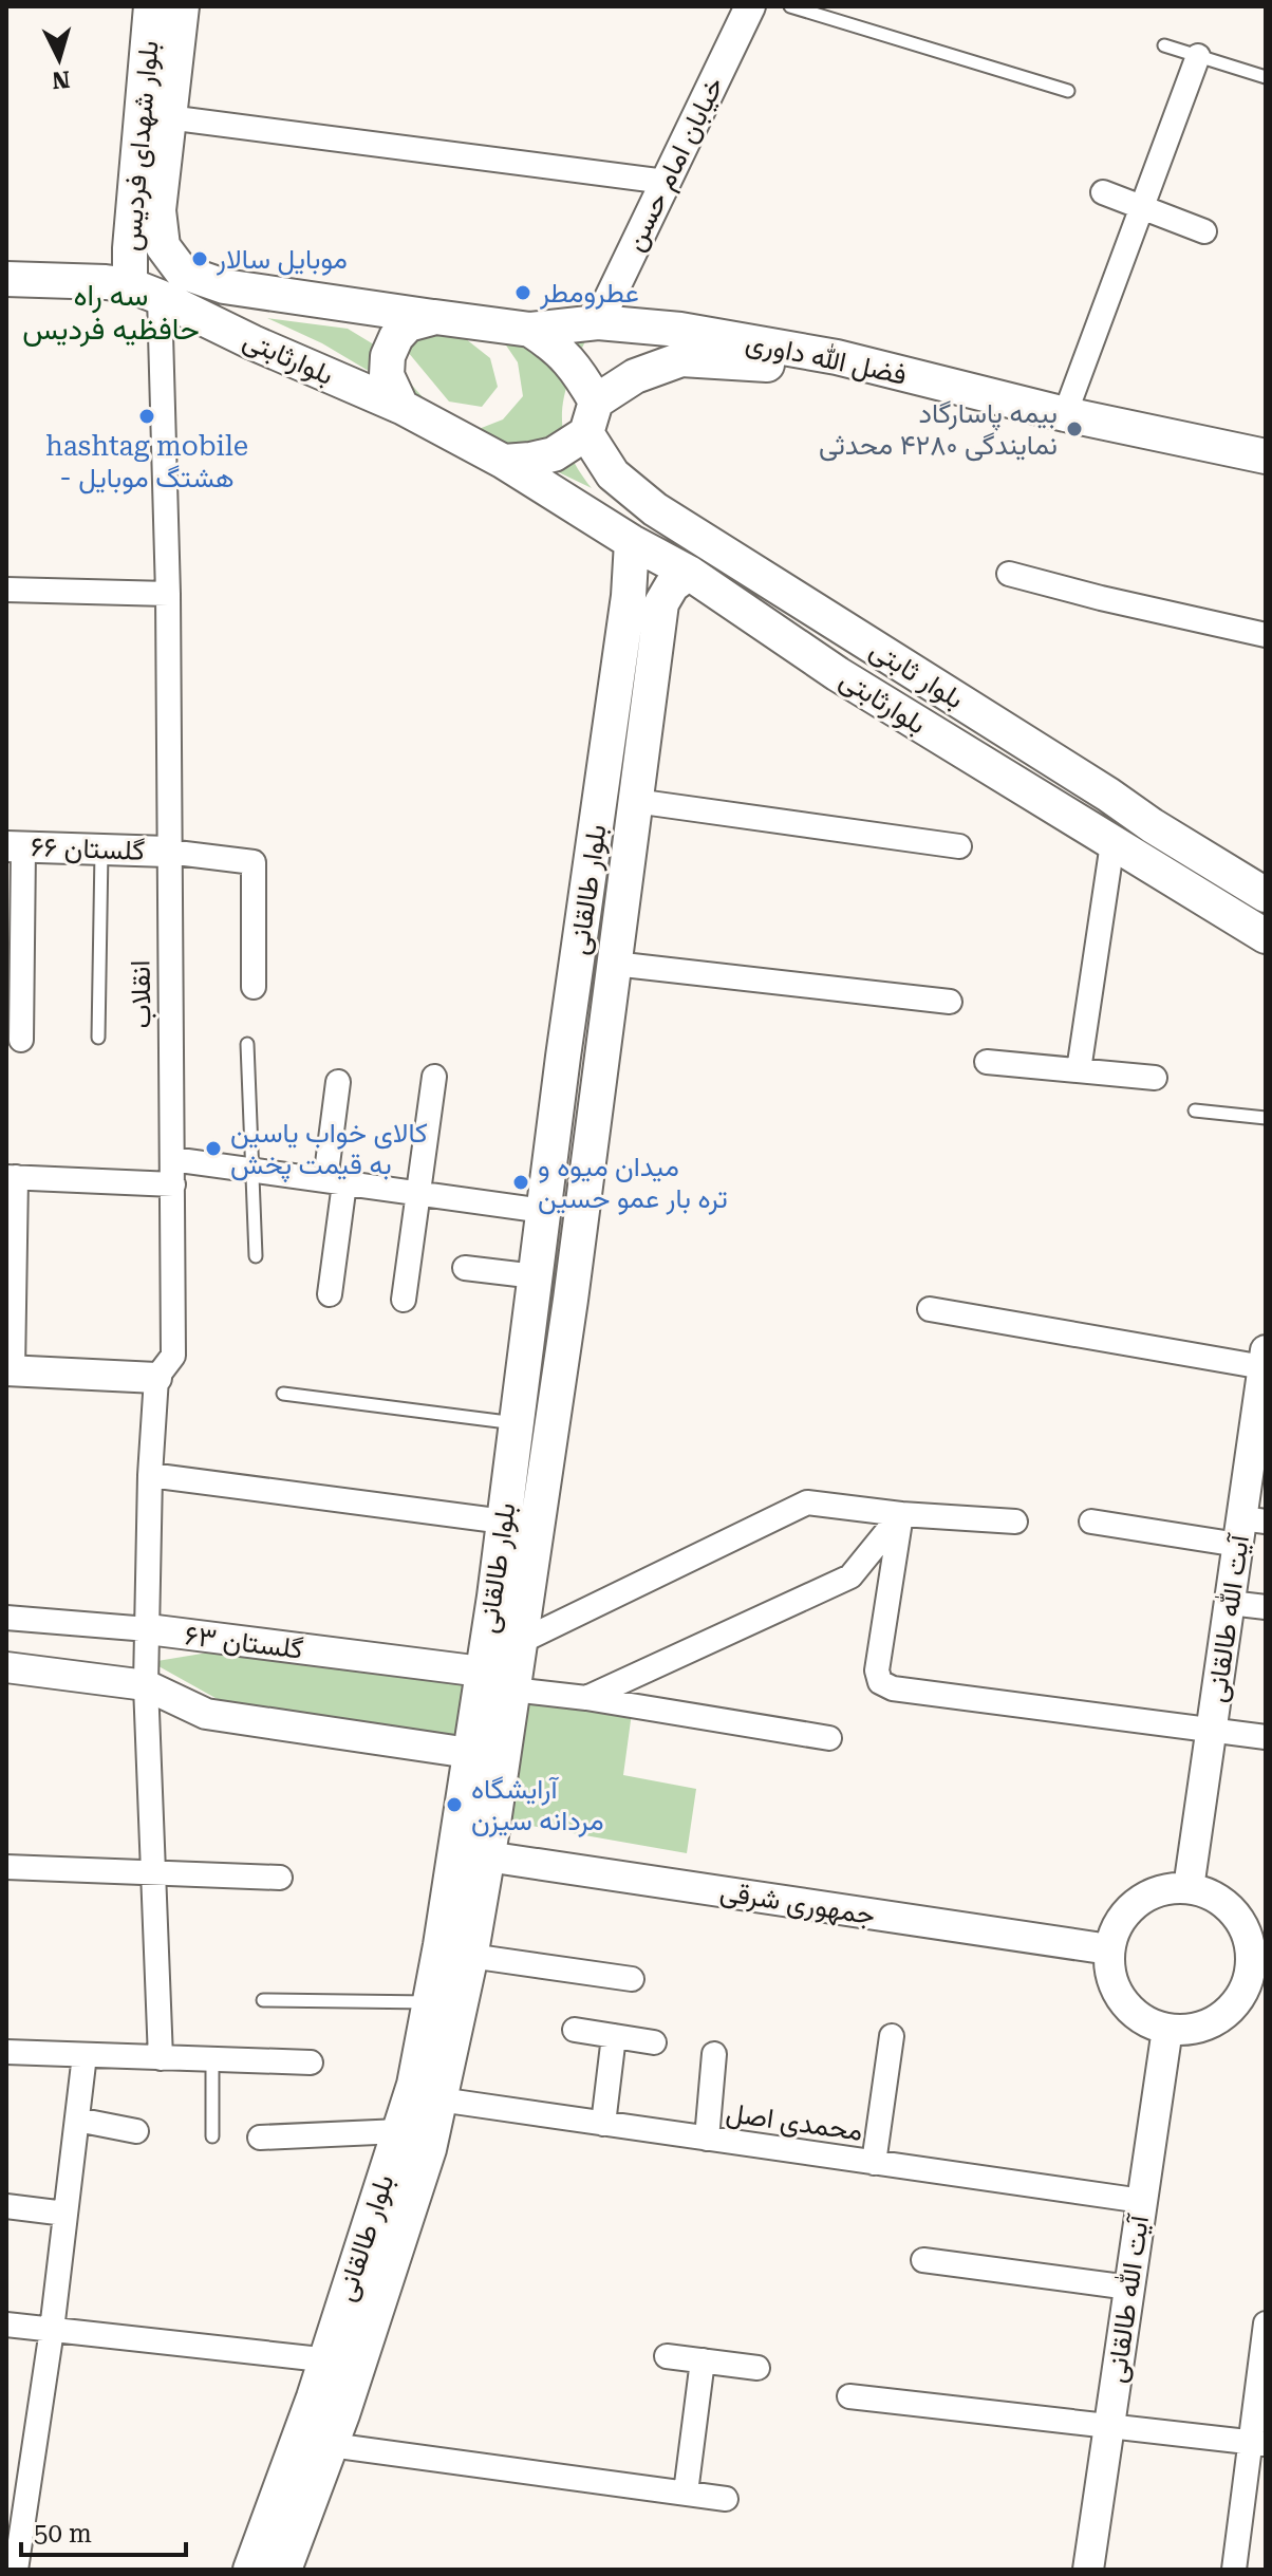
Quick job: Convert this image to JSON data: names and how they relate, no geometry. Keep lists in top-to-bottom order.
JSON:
{
  "streets": {
    "main road": [
      "بلوار شهدای فردیس",
      "بلوارثابتی",
      "فضل الله داوری",
      "بلوار ثابتی",
      "بلوار طالقانی"
    ],
    "street": [
      "خیابان امام حسن",
      "گلستان ۶۶",
      "انقلاب",
      "آیت الله طالقانی",
      "گلستان ۶۳",
      "جمهوری شرقی",
      "محمدی اصل"
    ]
  },
  "crossings": [
    ["بلوار شهدای فردیس", "بلوارثابتی"],
    ["بلوار شهدای فردیس", "انقلاب"],
    ["خیابان امام حسن", "فضل الله داوری"],
    ["بلوارثابتی", "فضل الله داوری"],
    ["بلوارثابتی", "بلوار ثابتی"],
    ["بلوارثابتی", "بلوار طالقانی"],
    ["بلوارثابتی", "انقلاب"],
    ["فضل الله داوری", "بلوار ثابتی"],
    ["گلستان ۶۶", "انقلاب"],
    ["بلوار طالقانی", "گلستان ۶۳"],
    ["بلوار طالقانی", "جمهوری شرقی"],
    ["بلوار طالقانی", "محمدی اصل"],
    ["انقلاب", "گلستان ۶۳"],
    ["آیت الله طالقانی", "جمهوری شرقی"],
    ["آیت الله طالقانی", "محمدی اصل"]
  ],
  "districts": ["سه راه حافظیه فردیس"],
  "places": [
    "موبایل سالار",
    "عطرومطر",
    "hashtag mobile - هشتگ موبایل",
    "بیمه پاسارگاد نمایندگی ۴۲۸۰ محدثی",
    "کالای خواب یاسین به قیمت پخش",
    "میدان میوه و تره بار عمو حسین",
    "آرایشگاه مردانه سیزن"
  ],
  "scale_bar": "50 m",
  "north": "bottom"
}
